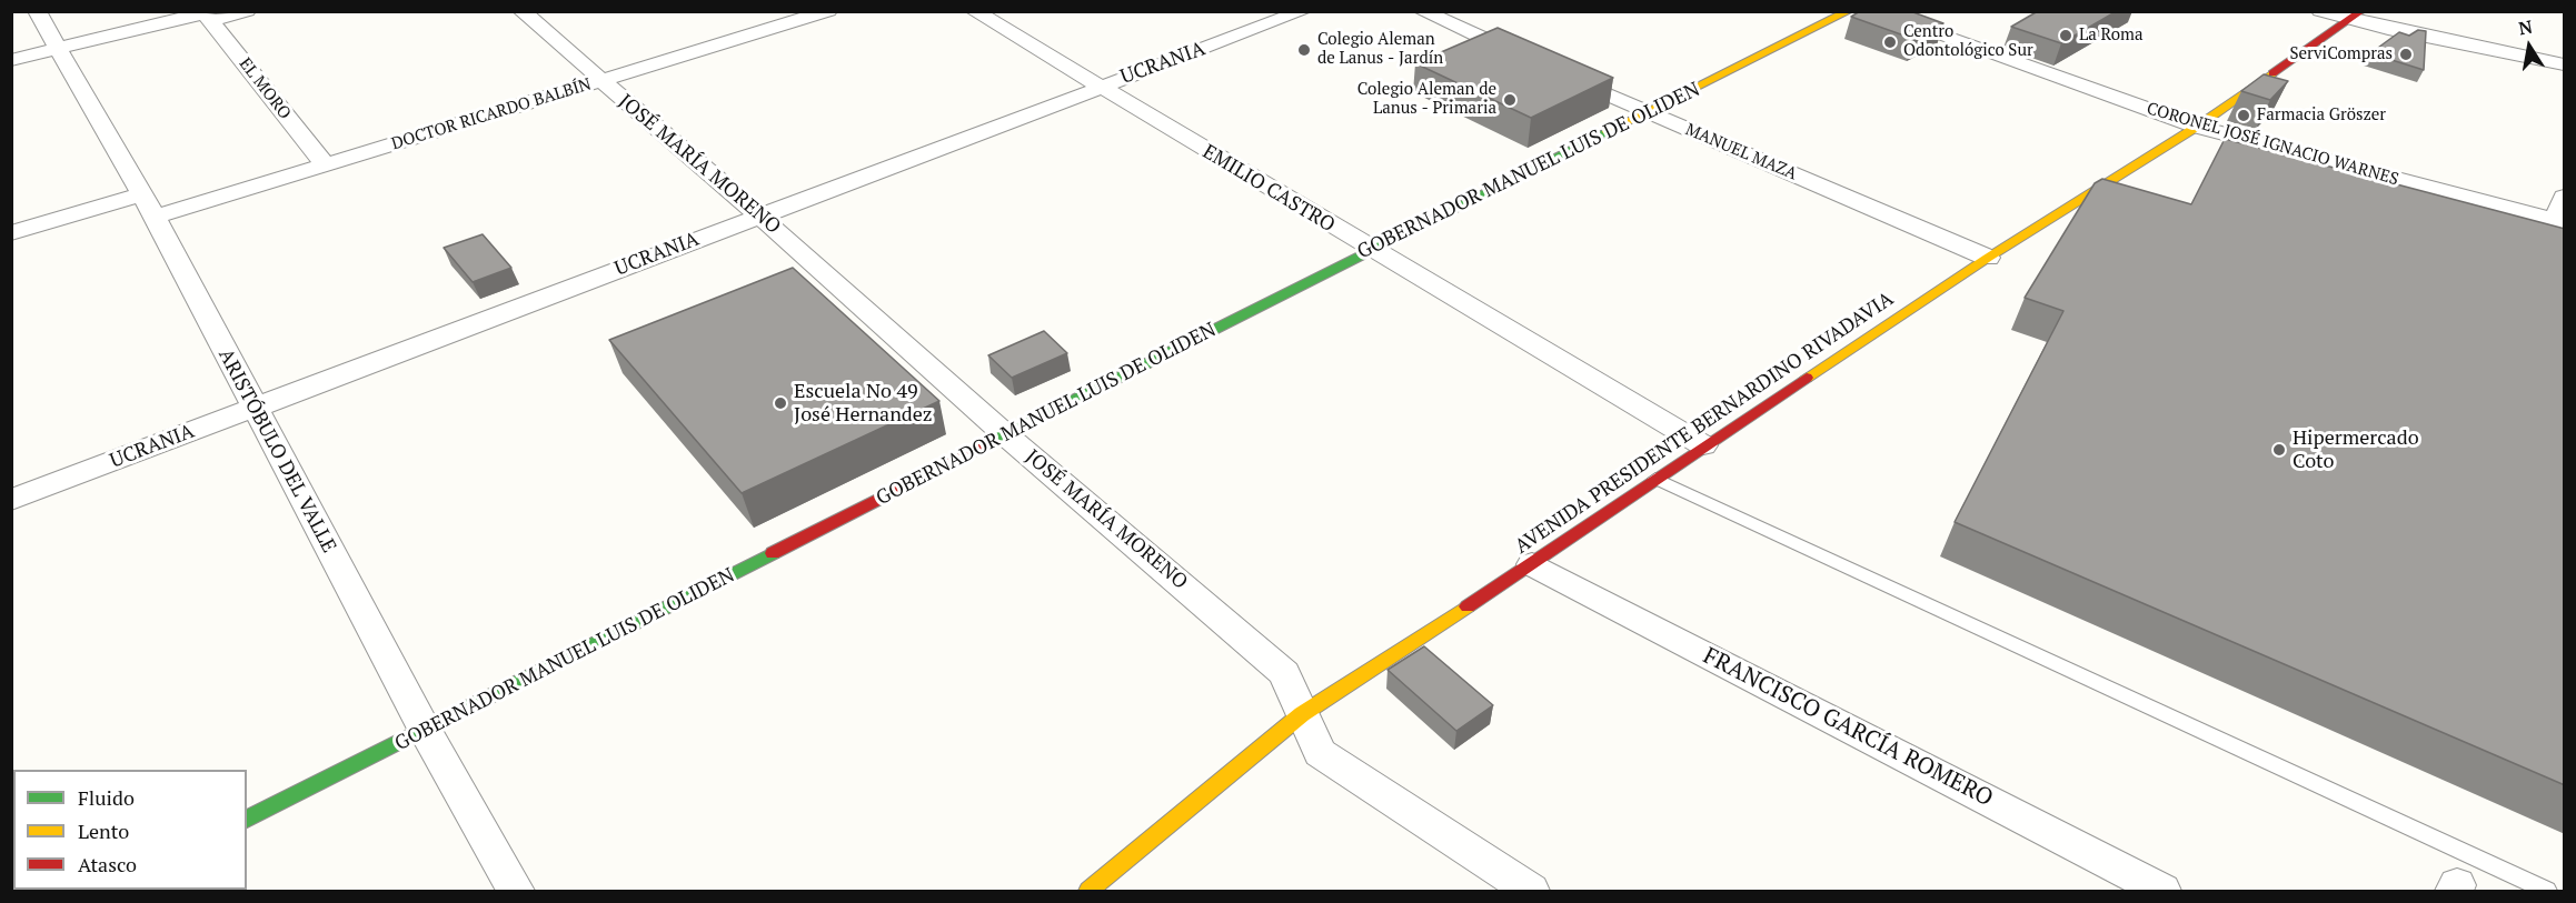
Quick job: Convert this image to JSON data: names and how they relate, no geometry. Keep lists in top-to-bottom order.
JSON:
{
  "streets": {
    "street": [
      "UCRANIA",
      "EL MORO",
      "DOCTOR RICARDO BALBÍN",
      "CORONEL JOSÉ IGNACIO WARNES",
      "MANUEL MAZA",
      "JOSÉ MARÍA MORENO",
      "GOBERNADOR MANUEL LUIS DE OLIDEN",
      "EMILIO CASTRO",
      "AVENIDA PRESIDENTE BERNARDINO RIVADAVIA",
      "ARISTÓBULO DEL VALLE",
      "FRANCISCO GARCÍA ROMERO"
    ]
  },
  "crossings": [
    ["UCRANIA", "JOSÉ MARÍA MORENO"],
    ["UCRANIA", "EMILIO CASTRO"],
    ["UCRANIA", "ARISTÓBULO DEL VALLE"],
    ["EL MORO", "DOCTOR RICARDO BALBÍN"],
    ["DOCTOR RICARDO BALBÍN", "JOSÉ MARÍA MORENO"],
    ["DOCTOR RICARDO BALBÍN", "ARISTÓBULO DEL VALLE"],
    ["CORONEL JOSÉ IGNACIO WARNES", "AVENIDA PRESIDENTE BERNARDINO RIVADAVIA"],
    ["MANUEL MAZA", "GOBERNADOR MANUEL LUIS DE OLIDEN"],
    ["MANUEL MAZA", "AVENIDA PRESIDENTE BERNARDINO RIVADAVIA"],
    ["JOSÉ MARÍA MORENO", "GOBERNADOR MANUEL LUIS DE OLIDEN"],
    ["JOSÉ MARÍA MORENO", "AVENIDA PRESIDENTE BERNARDINO RIVADAVIA"],
    ["GOBERNADOR MANUEL LUIS DE OLIDEN", "EMILIO CASTRO"],
    ["GOBERNADOR MANUEL LUIS DE OLIDEN", "ARISTÓBULO DEL VALLE"],
    ["EMILIO CASTRO", "AVENIDA PRESIDENTE BERNARDINO RIVADAVIA"],
    ["AVENIDA PRESIDENTE BERNARDINO RIVADAVIA", "FRANCISCO GARCÍA ROMERO"]
  ],
  "places": [
    "La Roma",
    "Centro Odontológico Sur",
    "Colegio Aleman de Lanus - Jardín",
    "ServiCompras",
    "Colegio Aleman de Lanus - Primaria",
    "Farmacia Gröszer",
    "Escuela No 49 José Hernandez",
    "Hipermercado Coto"
  ],
  "legend": ["Fluido", "Lento", "Atasco"],
  "north": "top"
}
